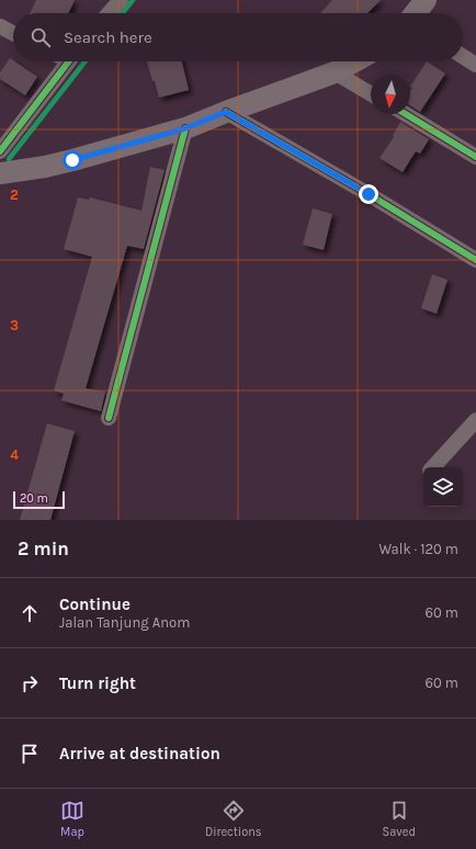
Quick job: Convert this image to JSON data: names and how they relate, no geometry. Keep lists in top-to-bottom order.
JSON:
{
  "scale_bar": "20 m",
  "north": "bottom",
  "page": {
    "search": "Search here",
    "scale": "20 m",
    "heading": ["2 min", "Walk · 120 m"],
    "list": [
      ["Continue", "Jalan Tanjung Anom", "60 m"],
      ["Turn right", "60 m"],
      "Arrive at destination"
    ],
    "nav": ["Map", "Directions", "Saved"]
  },
  "grid": {
    "rows": ["2", "3", "4"]
  }
}
